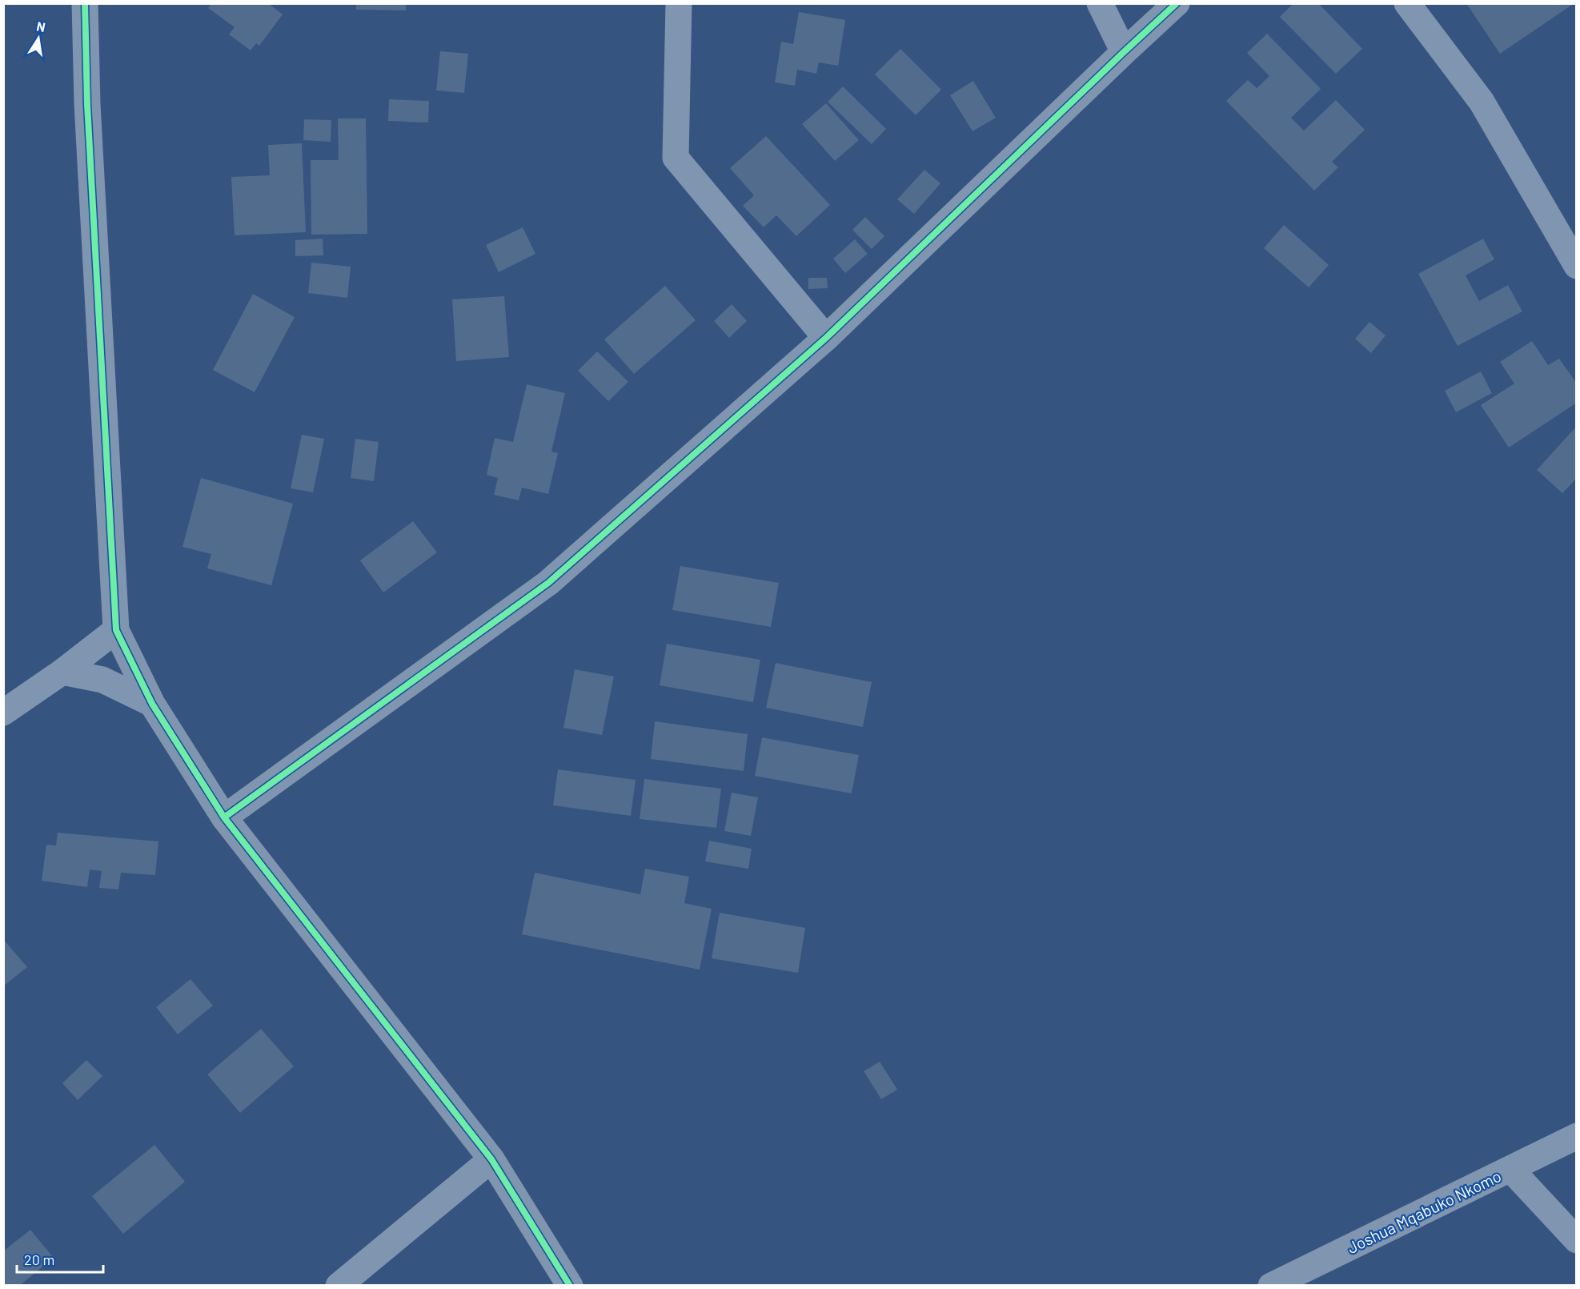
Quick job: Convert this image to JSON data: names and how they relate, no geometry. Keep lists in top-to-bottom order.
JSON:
{
  "streets": {
    "street": ["Joshua Mqabuko Nkomo"]
  },
  "scale_bar": "20 m",
  "north": "top"
}
